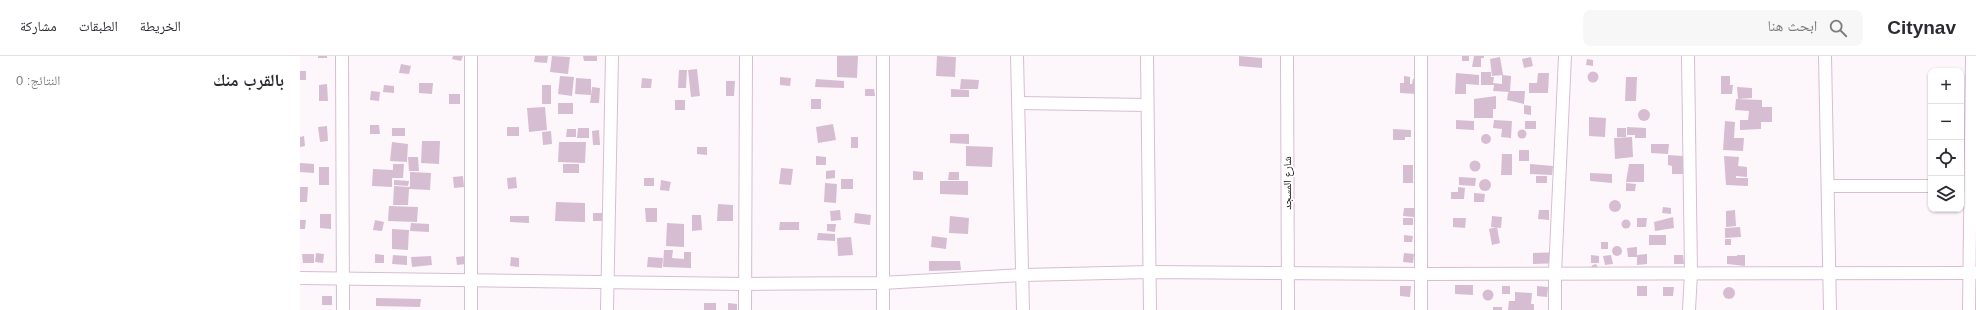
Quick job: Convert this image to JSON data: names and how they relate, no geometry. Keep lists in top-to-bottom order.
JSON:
{
  "streets": {
    "street": ["شارع المسجد"]
  },
  "page": {
    "header": "Citynav",
    "search": "ابحث هنا",
    "nav": ["الخريطة", "الطبقات", "مشاركة"],
    "heading": ["بالقرب منك", "النتائج: 0"],
    "map_buttons": ["+", "−"]
  }
}
